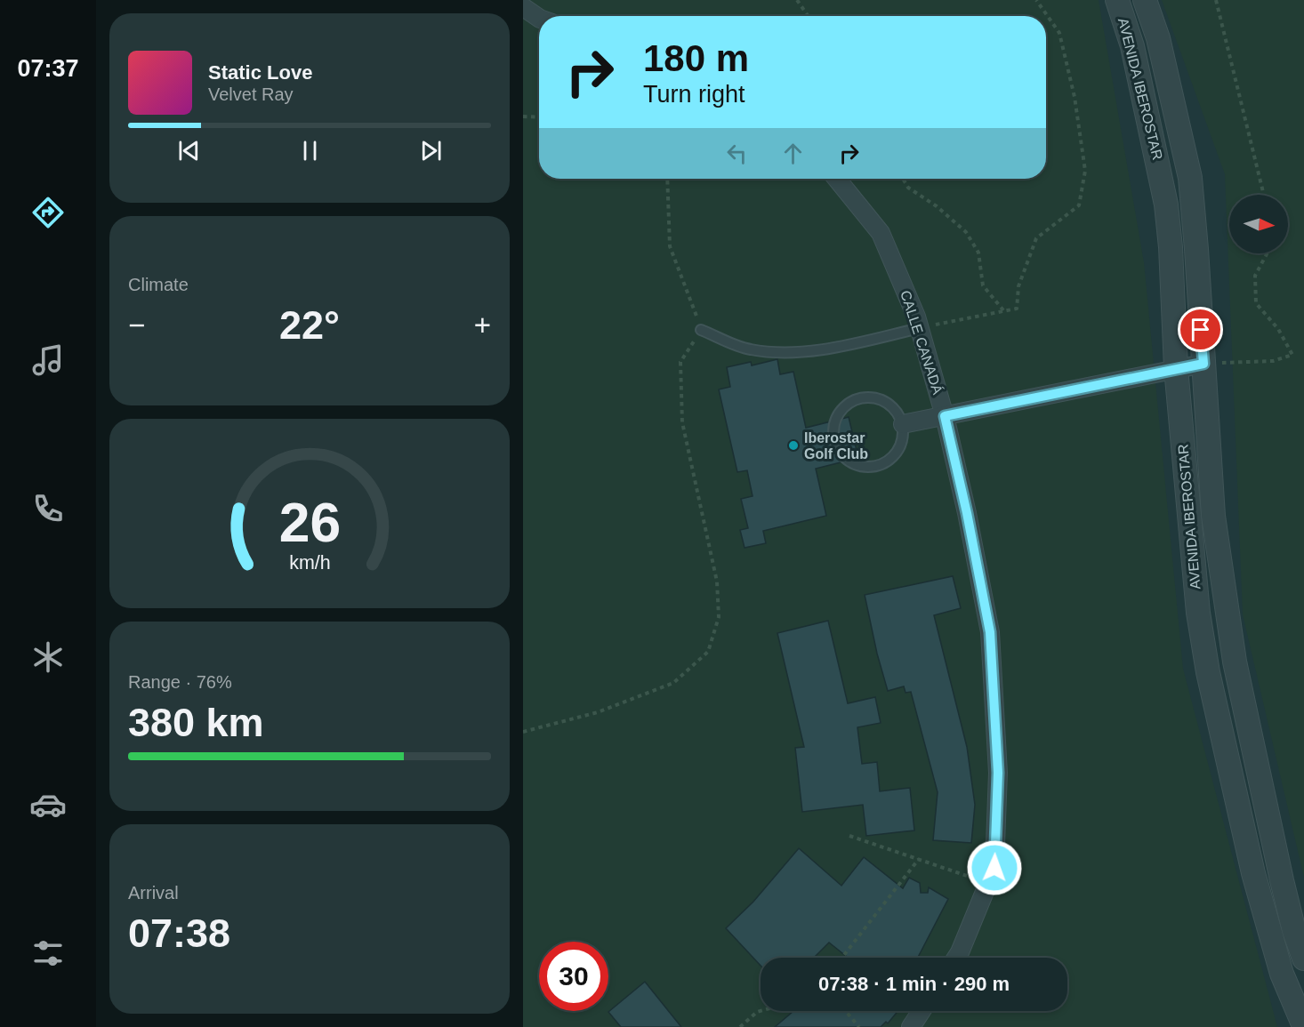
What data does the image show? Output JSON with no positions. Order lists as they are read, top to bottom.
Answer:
{
  "streets": {
    "street": ["AVENIDA IBEROSTAR", "CALLE CANADÁ"]
  },
  "places": ["Iberostar Golf Club"],
  "north": "right",
  "page": {
    "tabs": "07:37",
    "turn": ["180 m", "Turn right"],
    "song": ["Static Love", "Velvet Ray"],
    "tile": [
      "Climate",
      ["Range · 76%", "380 km"],
      ["Arrival", "07:38"]
    ],
    "heat": ["−", "22°", "+"],
    "limit": "30",
    "trip": "07:38 · 1 min · 290 m",
    "gauge": ["26", "km/h"]
  }
}
